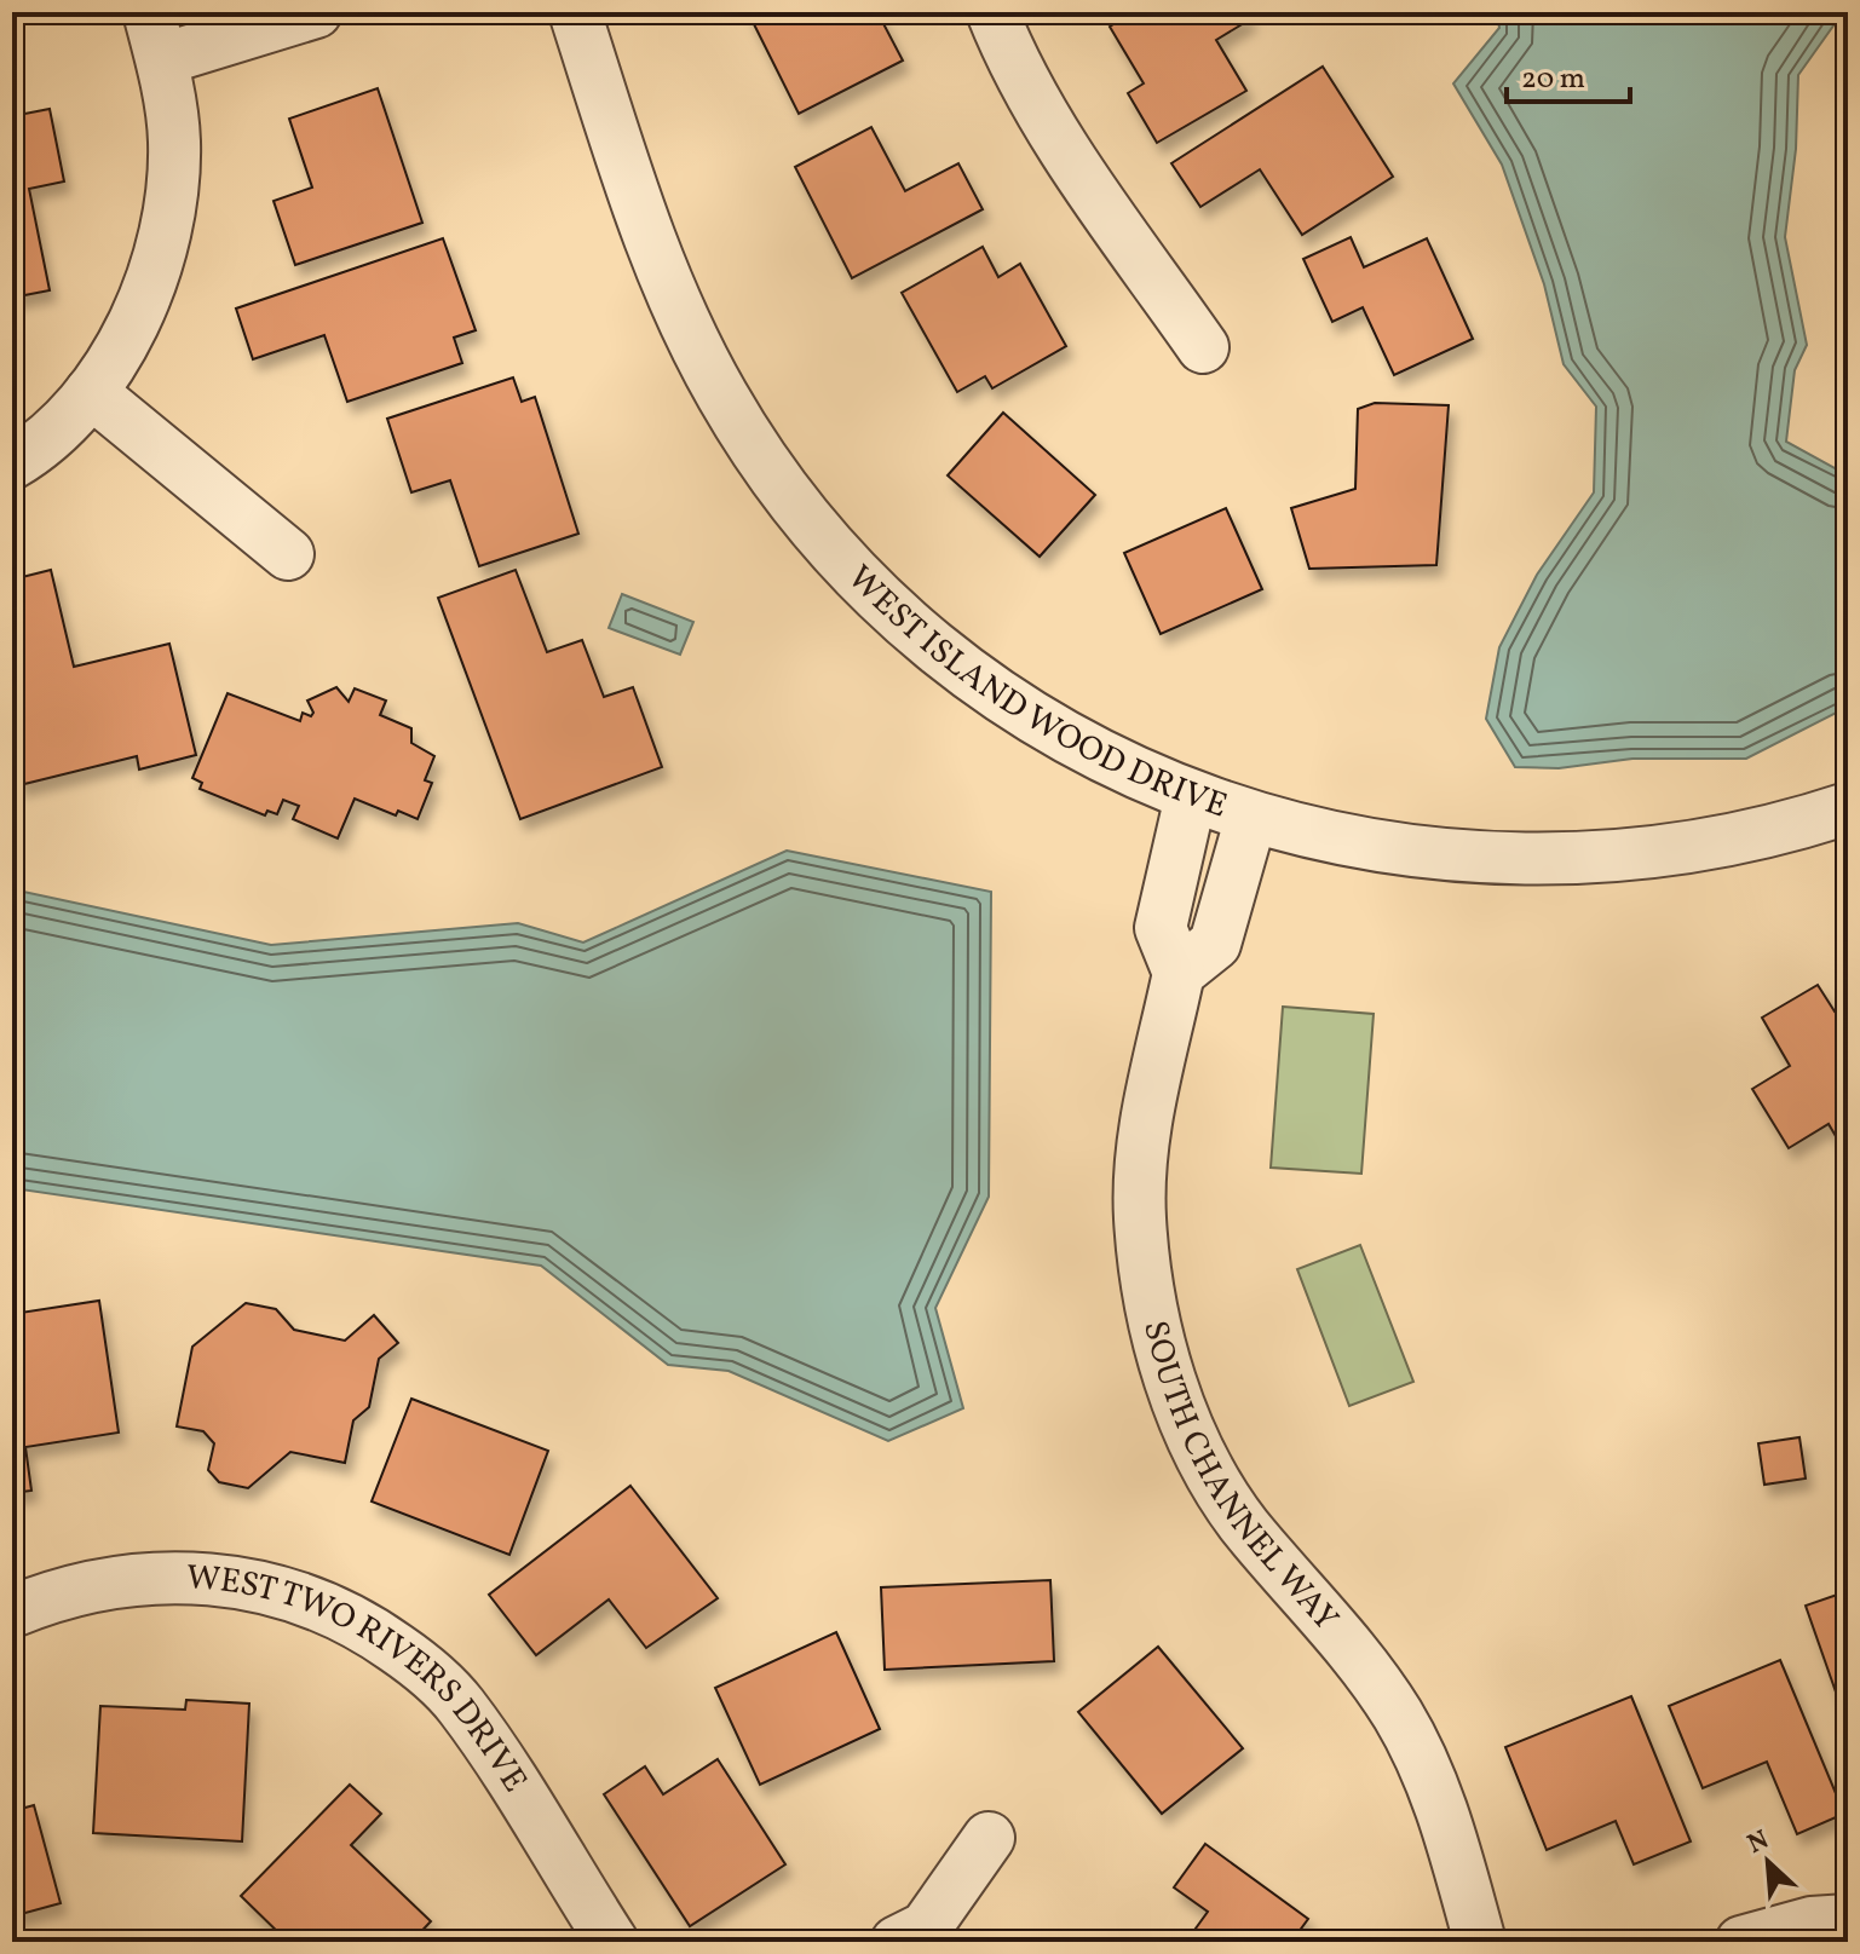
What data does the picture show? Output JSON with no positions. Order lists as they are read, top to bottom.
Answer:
{
  "streets": {
    "street": ["WEST ISLAND WOOD DRIVE", "SOUTH CHANNEL WAY", "WEST TWO RIVERS DRIVE"]
  },
  "scale_bar": "20 m",
  "north": "top left"
}
